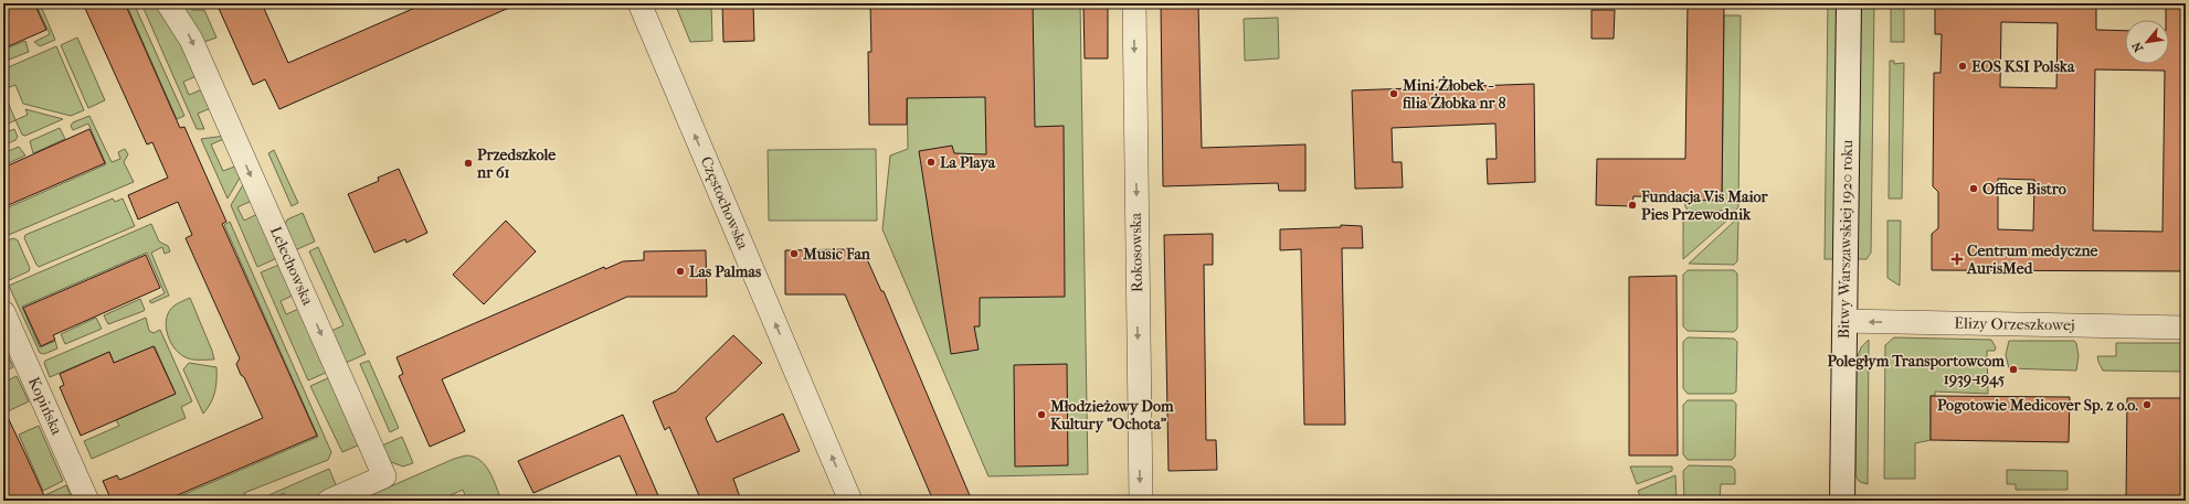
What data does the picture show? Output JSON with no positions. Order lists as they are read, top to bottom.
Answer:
{
  "streets": {
    "main road": ["Bitwy Warszawskiej 1920 roku"],
    "street": [
      "Częstochowska",
      "Rokosowska",
      "Lelechowska",
      "Elizy Orzeszkowej",
      "Kopińska"
    ]
  },
  "crossings": [
    ["Bitwy Warszawskiej 1920 roku", "Elizy Orzeszkowej"]
  ],
  "one_way": [
    "Częstochowska",
    "Rokosowska",
    "Lelechowska",
    "Elizy Orzeszkowej"
  ],
  "places": {
    "other": [
      "EOS KSI Polska",
      "Mini Żłobek - filia Żłobka nr 8",
      "La Playa",
      "Przedszkole nr 61",
      "Office Bistro",
      "Fundacja Vis Maior Pies Przewodnik",
      "Music Fan",
      "Las Palmas",
      "Poległym Transportowcom 1939-1945",
      "Pogotowie Medicover Sp. z o.o.",
      "Młodzieżowy Dom Kultury \"Ochota\""
    ],
    "health": ["Centrum medyczne AurisMed"]
  },
  "north": "bottom left"
}
